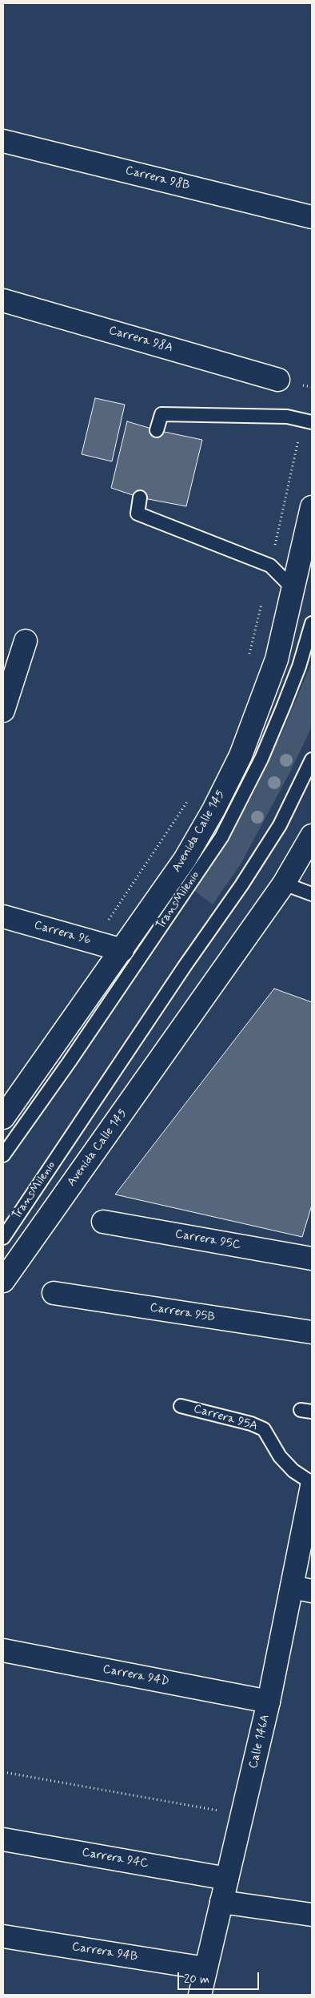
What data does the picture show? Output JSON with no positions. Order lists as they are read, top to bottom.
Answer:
{
  "streets": {
    "street": [
      "Carrera 98B",
      "Carrera 98A",
      "Avenida Calle 145",
      "Carrera 96",
      "Carrera 95C",
      "Carrera 95B",
      "Carrera 94D",
      "Calle 146A",
      "Carrera 94C",
      "Carrera 94B"
    ],
    "lane": ["TransMilenio", "Carrera 95A"]
  },
  "crossings": [
    ["Avenida Calle 145", "Carrera 96"],
    ["Carrera 95A", "Calle 146A"],
    ["Carrera 94D", "Calle 146A"],
    ["Calle 146A", "Carrera 94C"],
    ["Calle 146A", "Carrera 94B"]
  ],
  "scale_bar": "20 m"
}
